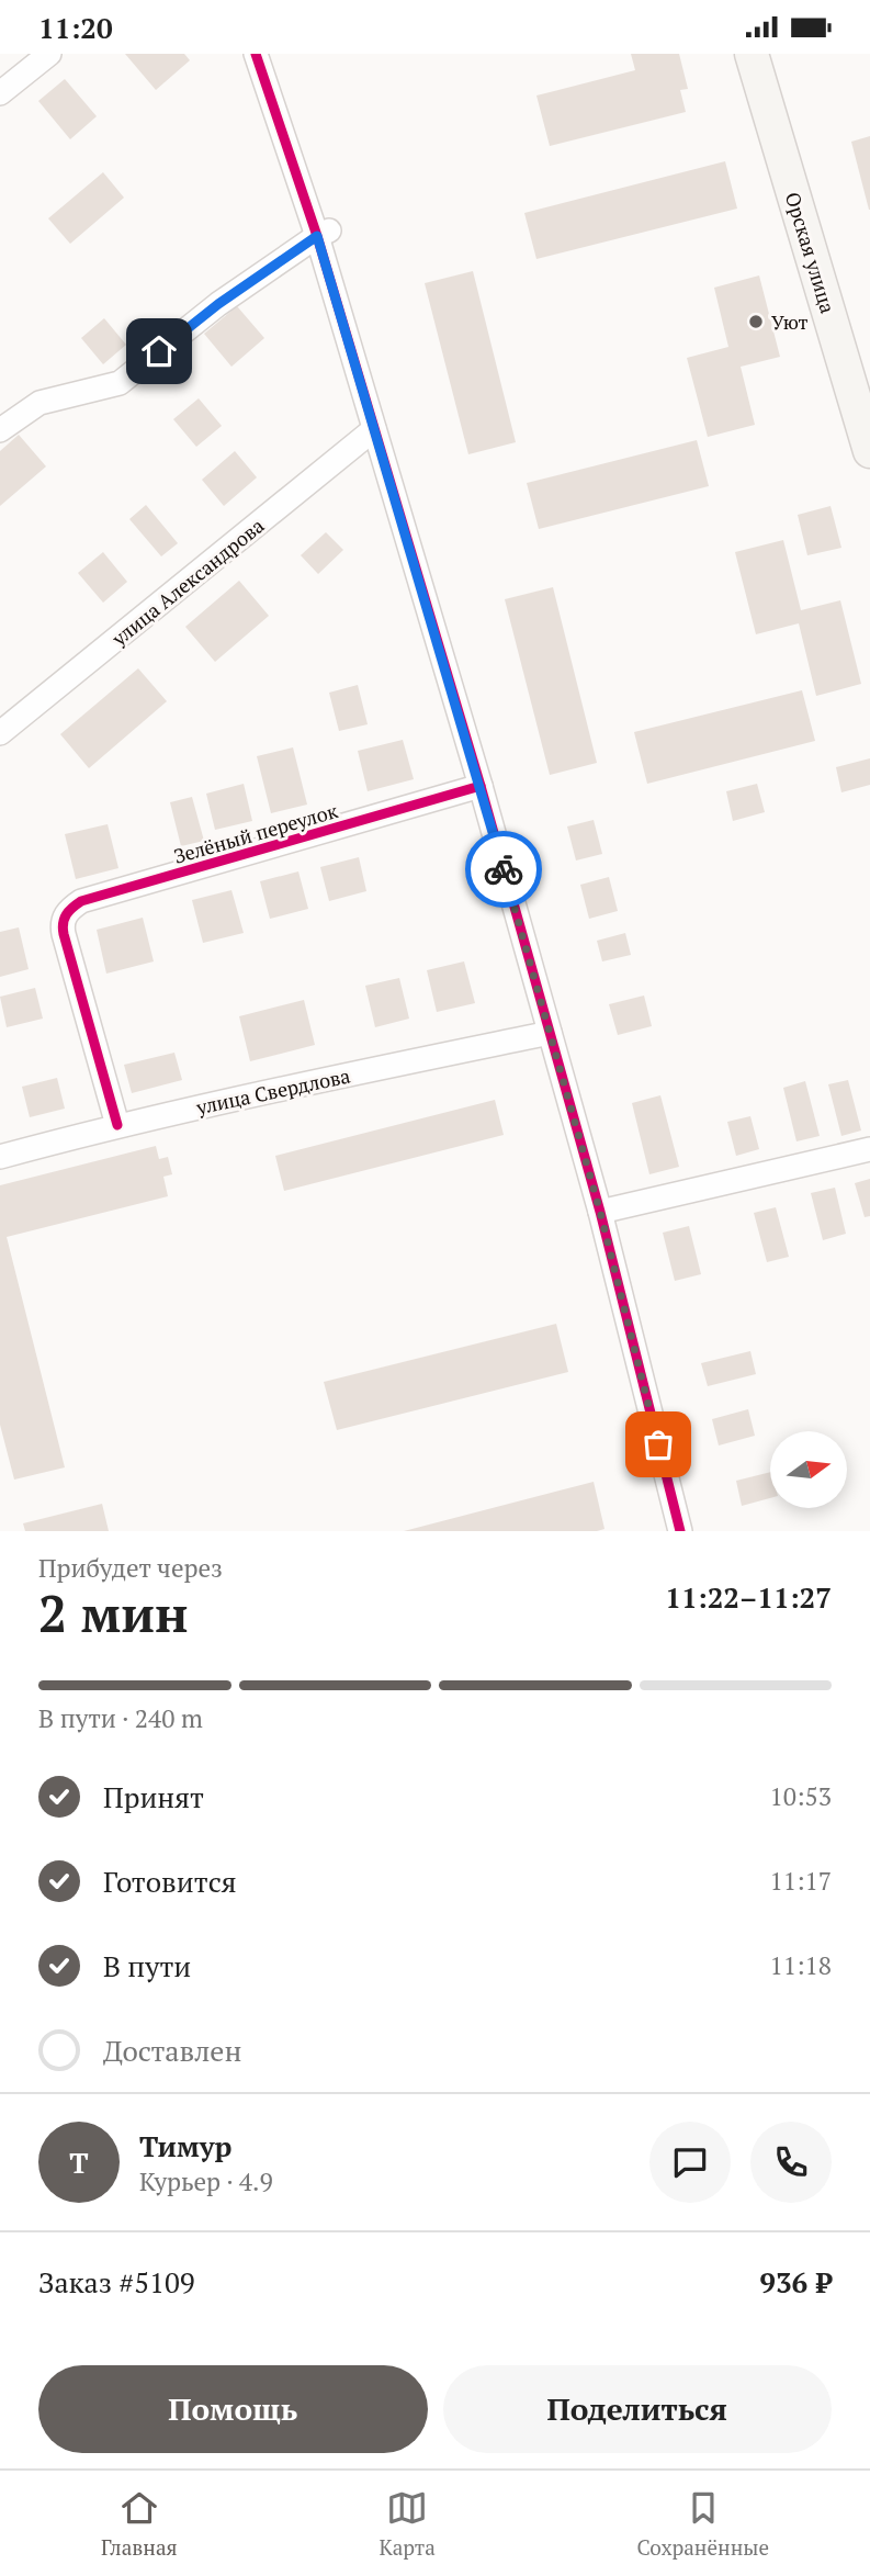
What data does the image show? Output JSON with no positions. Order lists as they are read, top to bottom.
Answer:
{
  "streets": {
    "street": [
      "Орская улица",
      "улица Александрова",
      "Зелёный переулок",
      "улица Свердлова"
    ]
  },
  "crossings": [
    ["Зелёный переулок", "улица Свердлова"]
  ],
  "places": ["Уют"],
  "north": "right",
  "page": {
    "status": "11:20",
    "heading": ["2 мин", "Прибудет через", "11:22–11:27"],
    "panel": [
      "Тимур",
      "Курьер · 4.9",
      "Заказ #5109",
      "936 ₽"
    ],
    "bar": "В пути · 240 m",
    "list": [
      ["Принят", "10:53"],
      ["Готовится", "11:17"],
      ["В пути", "11:18"],
      "Доставлен"
    ],
    "round": "Т",
    "buttons": ["Помощь", "Поделиться"],
    "tabs": ["Главная", "Карта", "Сохранённые"]
  }
}
